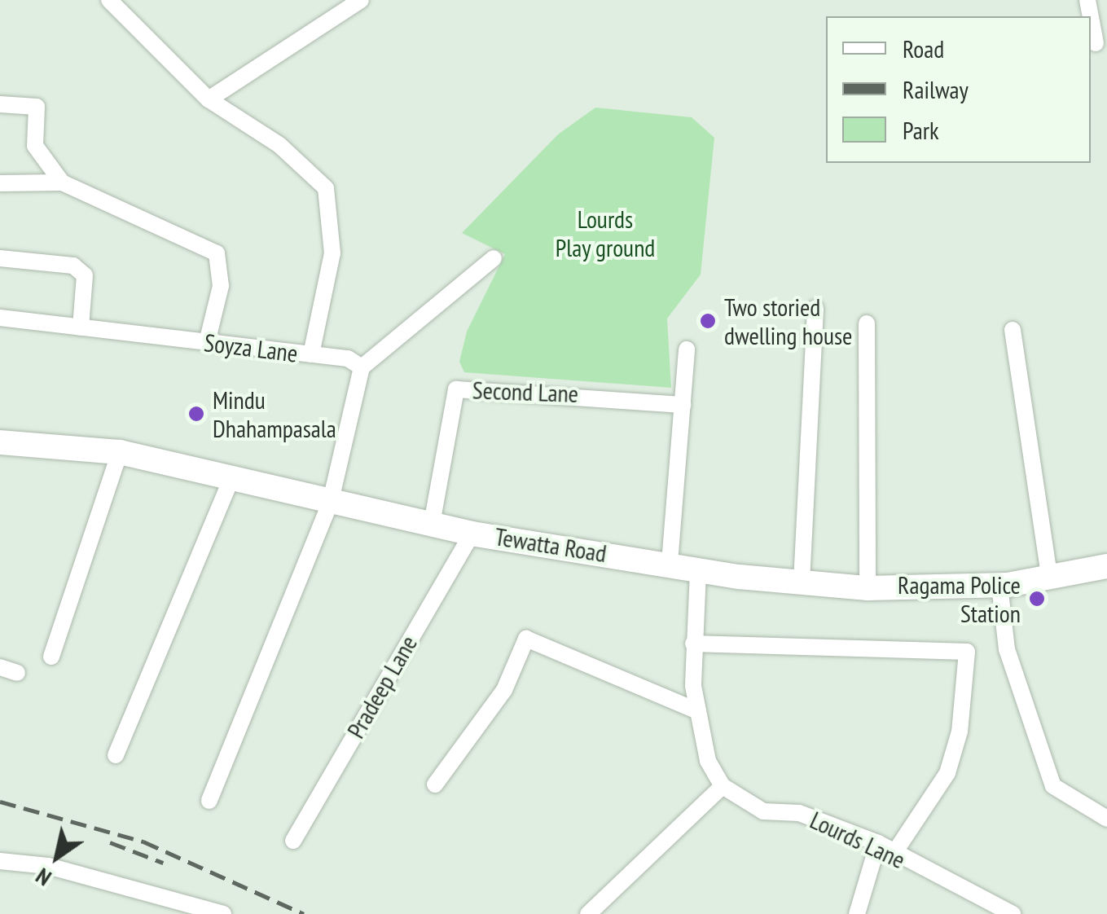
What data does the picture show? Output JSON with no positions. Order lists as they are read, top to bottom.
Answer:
{
  "streets": {
    "main road": ["Tewatta Road"],
    "street": [
      "Soyza Lane",
      "Second Lane",
      "Pradeep Lane",
      "Lourds Lane"
    ]
  },
  "crossings": [
    ["Second Lane", "Tewatta Road"],
    ["Tewatta Road", "Pradeep Lane"]
  ],
  "parks": ["Lourds Play ground"],
  "places": ["Two storied dwelling house", "Mindu Dhahampasala", "Ragama Police Station"],
  "legend": ["Road", "Railway", "Park"],
  "north": "bottom left"
}
